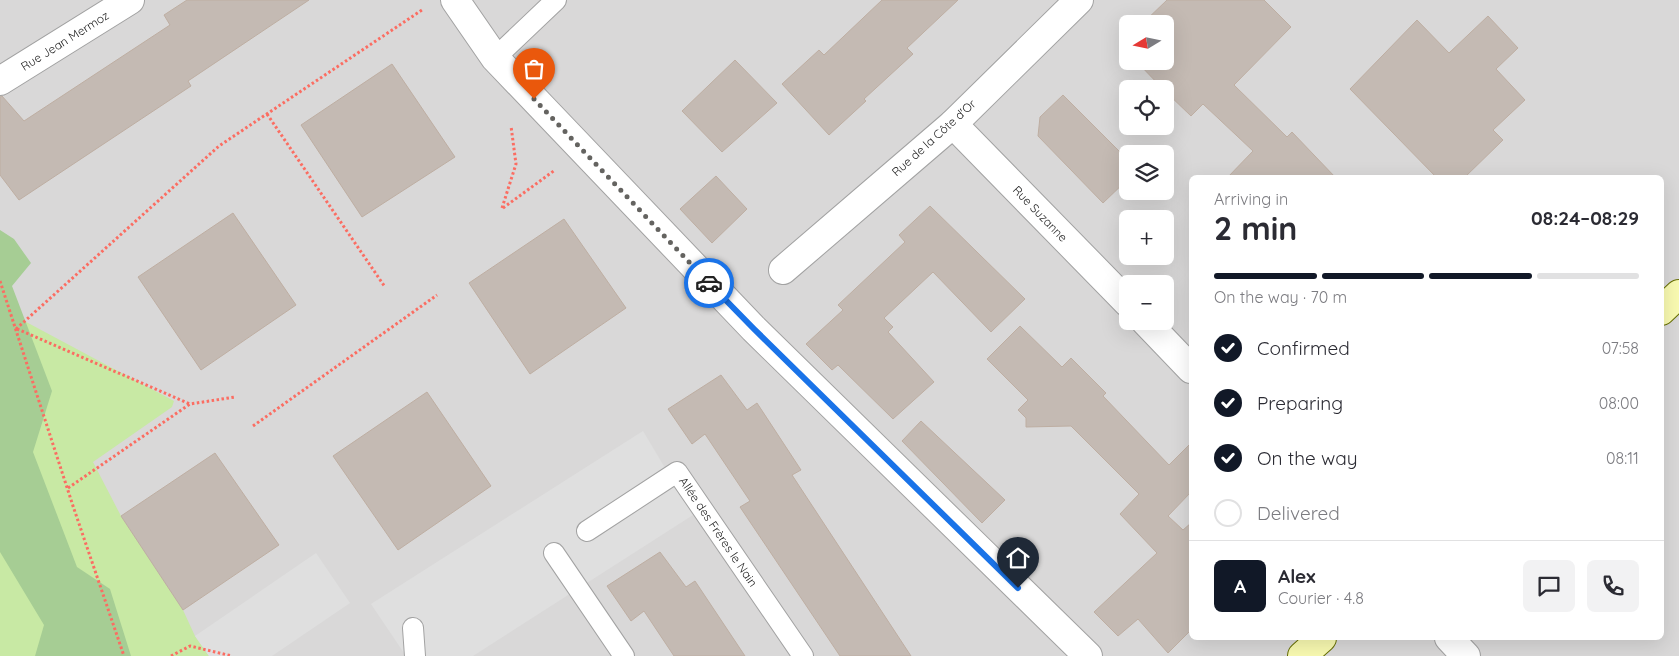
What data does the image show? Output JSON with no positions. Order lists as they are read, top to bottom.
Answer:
{
  "streets": {
    "street": ["Rue Jean Mermoz", "Rue de la Côte d'Or", "Rue Suzanne"],
    "lane": ["Allée des Frères le Nain"]
  },
  "crossings": [
    ["Rue de la Côte d'Or", "Rue Suzanne"]
  ],
  "north": "left",
  "page": {
    "map_buttons": ["+", "−"],
    "heading": ["2 min", "Arriving in", "08:24–08:29"],
    "panel": ["Alex", "Courier · 4.8"],
    "bar": "On the way · 70 m",
    "list": [
      ["Confirmed", "07:58"],
      ["Preparing", "08:00"],
      ["On the way", "08:11"],
      "Delivered"
    ],
    "round": "A"
  }
}
